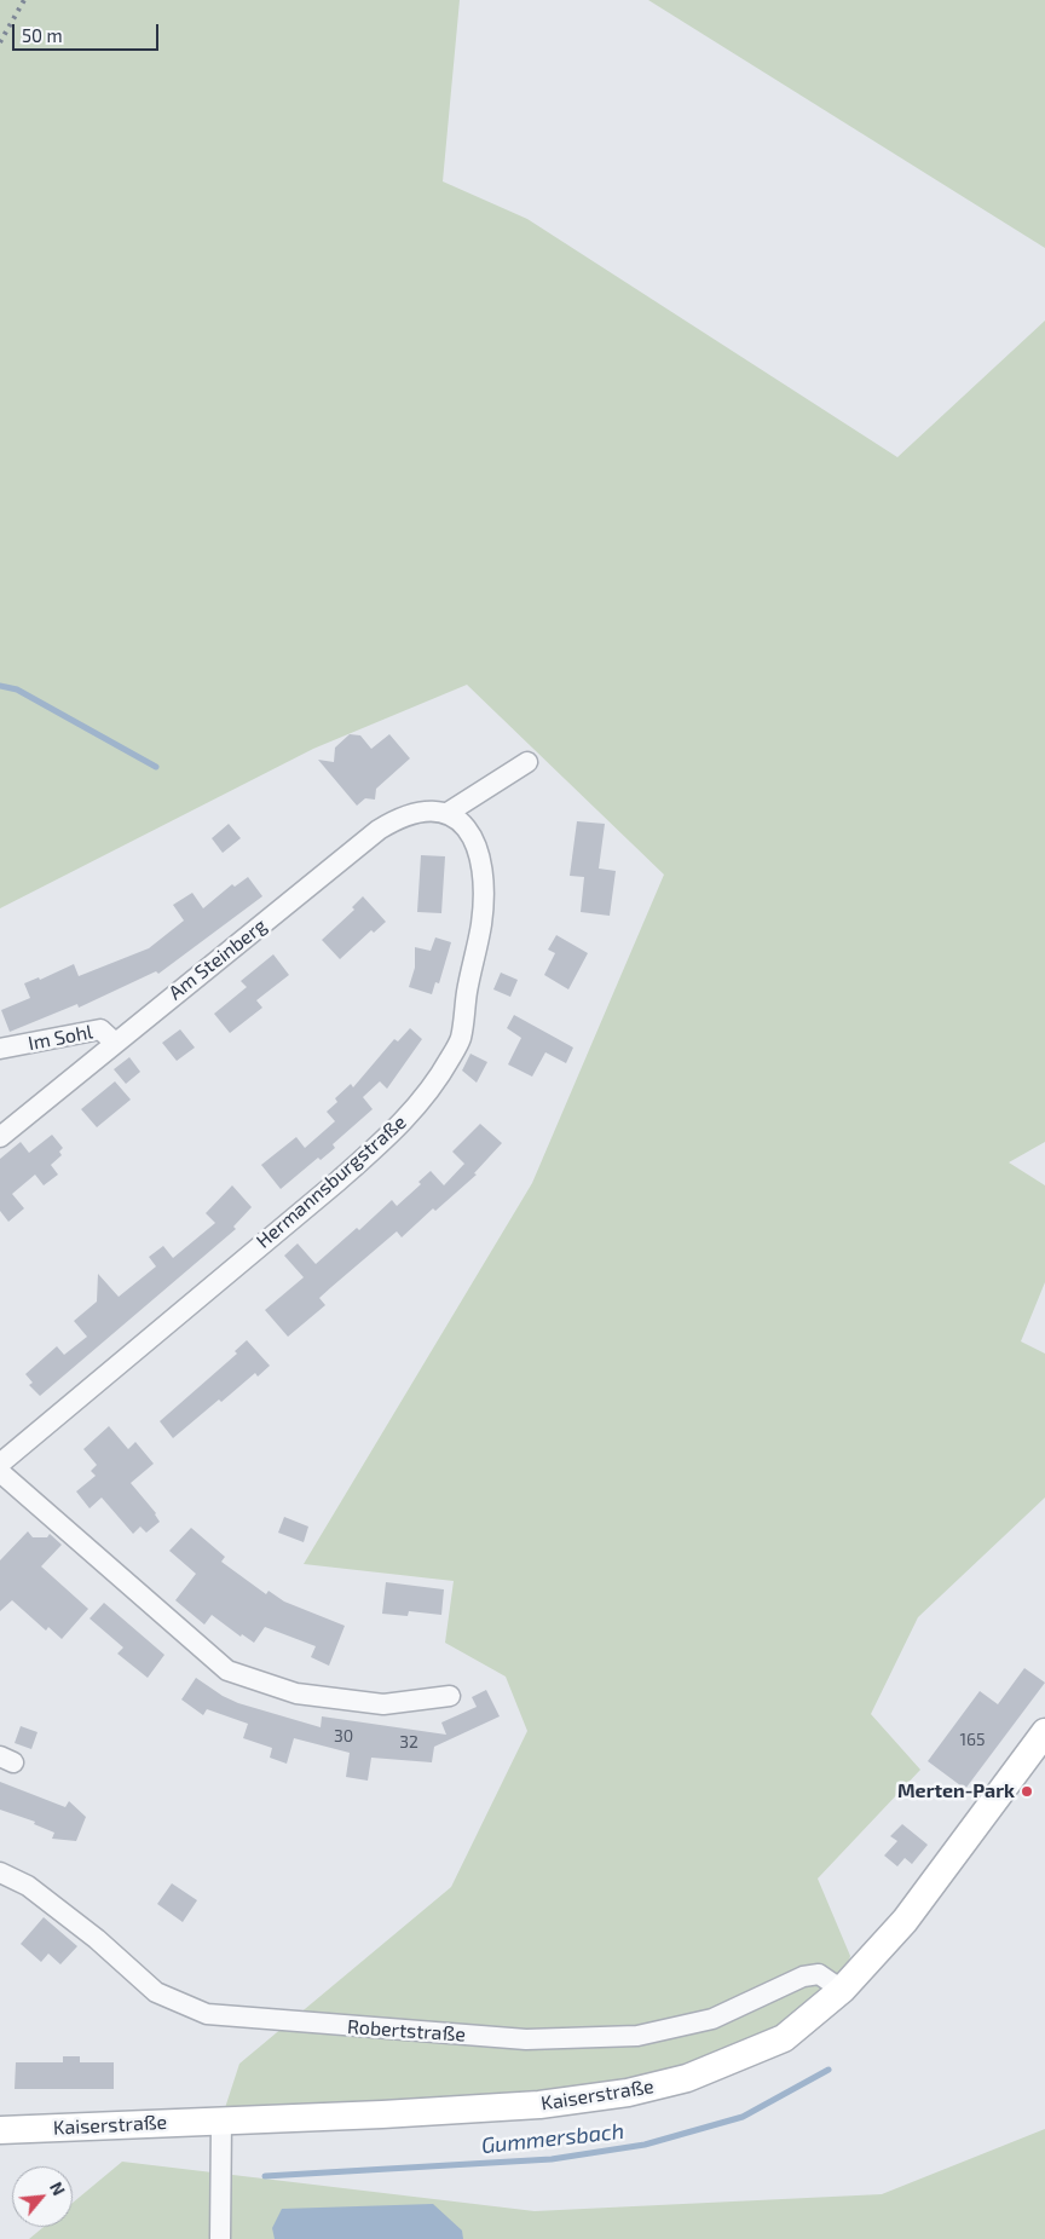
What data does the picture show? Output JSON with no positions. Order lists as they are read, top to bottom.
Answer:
{
  "streets": {
    "street": [
      "Am Steinberg",
      "Im Sohl",
      "Hermannsburgstraße",
      "Robertstraße",
      "Kaiserstraße"
    ]
  },
  "crossings": [
    ["Am Steinberg", "Im Sohl"],
    ["Am Steinberg", "Hermannsburgstraße"],
    ["Robertstraße", "Kaiserstraße"]
  ],
  "water": ["Gummersbach"],
  "places": ["Merten-Park"],
  "house_numbers": ["30", "165", "32"],
  "scale_bar": "50 m",
  "north": "top right"
}
